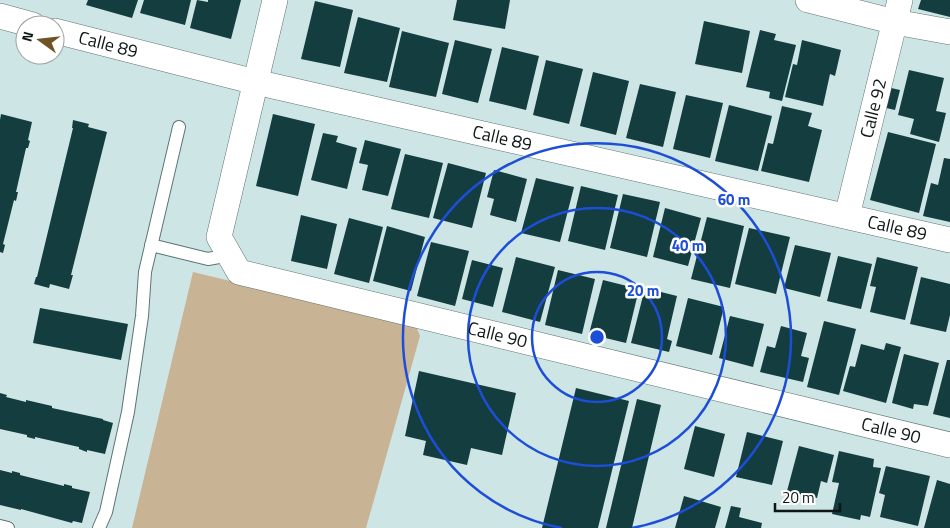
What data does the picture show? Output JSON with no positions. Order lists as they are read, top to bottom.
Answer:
{
  "streets": {
    "street": ["Calle 89", "Calle 92", "Calle 90"]
  },
  "crossings": [
    ["Calle 89", "Calle 92"],
    ["Calle 89", "Calle 90"]
  ],
  "scale_bar": "20 m",
  "north": "left",
  "rings": ["60 m", "40 m", "20 m"]
}
